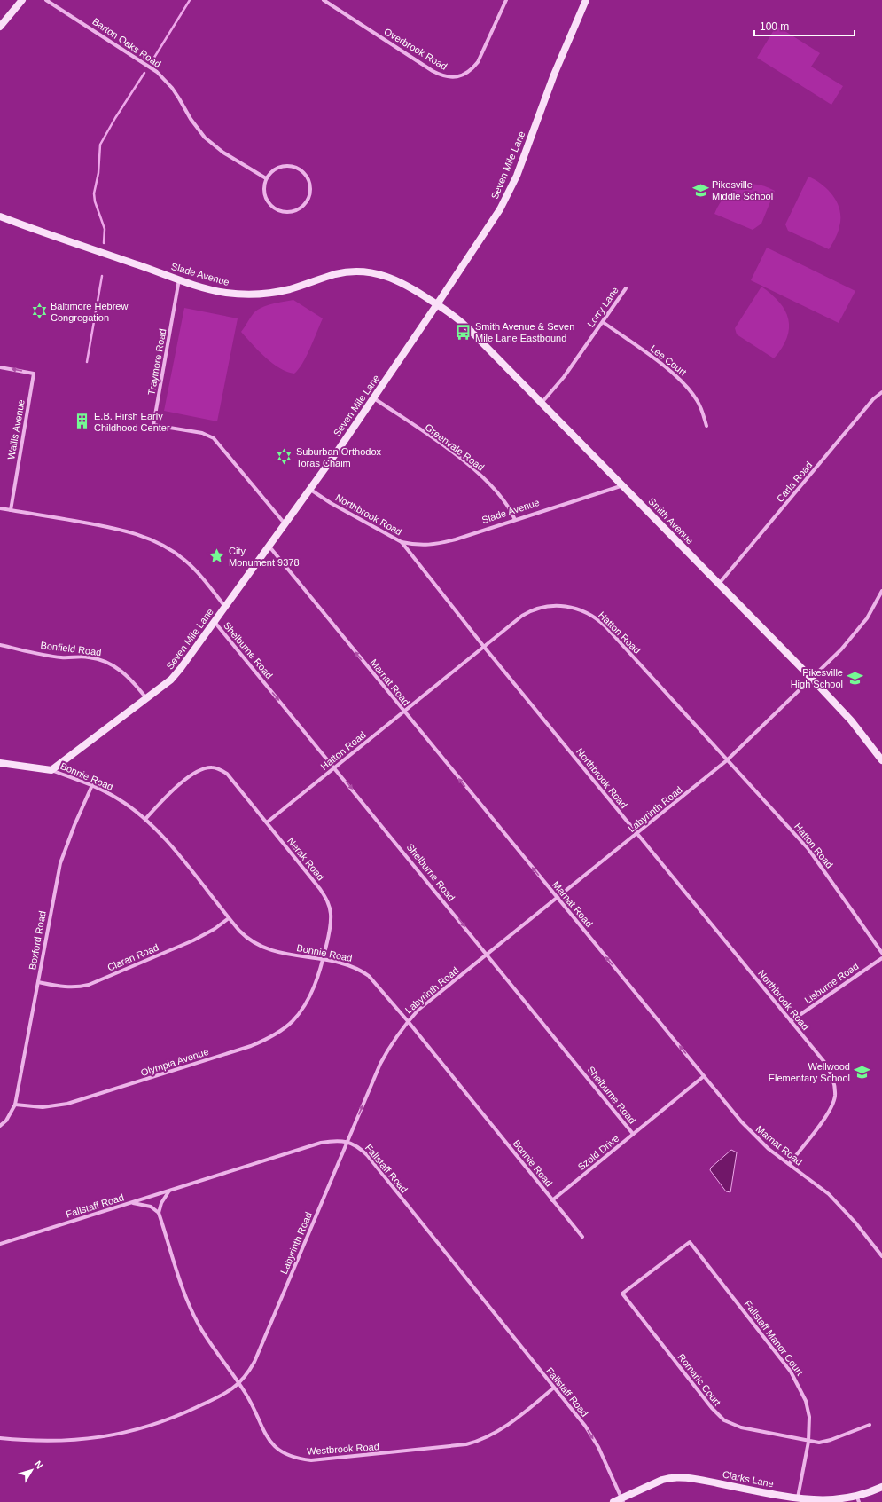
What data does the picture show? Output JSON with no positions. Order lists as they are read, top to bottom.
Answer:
{
  "streets": {
    "street": [
      "Barton Oaks Road",
      "Overbrook Road",
      "Seven Mile Lane",
      "Slade Avenue",
      "Lorry Lane",
      "Lee Court",
      "Traymore Road",
      "Wallis Avenue",
      "Greenvale Road",
      "Carla Road",
      "Northbrook Road",
      "Smith Avenue",
      "Hatton Road",
      "Bonfield Road",
      "Shelburne Road",
      "Marnat Road",
      "Bonnie Road",
      "Labyrinth Road",
      "Nerak Road",
      "Boxford Road",
      "Claran Road",
      "Lisburne Road",
      "Olympia Avenue",
      "Szold Drive",
      "Fallstaff Road",
      "Fallstaff Manor Court",
      "Romaric Court",
      "Westbrook Road",
      "Clarks Lane"
    ]
  },
  "crossings": [
    ["Seven Mile Lane", "Slade Avenue"],
    ["Seven Mile Lane", "Traymore Road"],
    ["Seven Mile Lane", "Greenvale Road"],
    ["Seven Mile Lane", "Northbrook Road"],
    ["Seven Mile Lane", "Smith Avenue"],
    ["Seven Mile Lane", "Bonfield Road"],
    ["Seven Mile Lane", "Shelburne Road"],
    ["Seven Mile Lane", "Marnat Road"],
    ["Seven Mile Lane", "Bonnie Road"],
    ["Slade Avenue", "Traymore Road"],
    ["Slade Avenue", "Greenvale Road"],
    ["Slade Avenue", "Northbrook Road"],
    ["Slade Avenue", "Smith Avenue"],
    ["Lorry Lane", "Lee Court"],
    ["Lorry Lane", "Smith Avenue"],
    ["Wallis Avenue", "Shelburne Road"],
    ["Carla Road", "Smith Avenue"],
    ["Northbrook Road", "Hatton Road"],
    ["Northbrook Road", "Marnat Road"],
    ["Northbrook Road", "Labyrinth Road"],
    ["Northbrook Road", "Lisburne Road"],
    ["Smith Avenue", "Labyrinth Road"],
    ["Hatton Road", "Shelburne Road"],
    ["Hatton Road", "Marnat Road"],
    ["Hatton Road", "Labyrinth Road"],
    ["Hatton Road", "Nerak Road"],
    ["Shelburne Road", "Labyrinth Road"],
    ["Shelburne Road", "Szold Drive"],
    ["Marnat Road", "Labyrinth Road"],
    ["Marnat Road", "Szold Drive"],
    ["Bonnie Road", "Labyrinth Road"],
    ["Bonnie Road", "Nerak Road"],
    ["Bonnie Road", "Boxford Road"],
    ["Bonnie Road", "Claran Road"],
    ["Bonnie Road", "Olympia Avenue"],
    ["Bonnie Road", "Szold Drive"],
    ["Labyrinth Road", "Fallstaff Road"],
    ["Labyrinth Road", "Westbrook Road"],
    ["Nerak Road", "Olympia Avenue"],
    ["Boxford Road", "Claran Road"],
    ["Boxford Road", "Olympia Avenue"],
    ["Fallstaff Road", "Westbrook Road"],
    ["Fallstaff Road", "Clarks Lane"],
    ["Fallstaff Manor Court", "Romaric Court"],
    ["Fallstaff Manor Court", "Clarks Lane"]
  ],
  "one_way": ["Wallis Avenue", "Shelburne Road", "Marnat Road"],
  "places": {
    "school or university": ["Pikesville Middle School", "Pikesville High School", "Wellwood Elementary School"],
    "synagogue": ["Baltimore Hebrew Congregation", "Suburban Orthodox Toras Chaim"],
    "bus stop": ["Smith Avenue & Seven Mile Lane Eastbound"],
    "building": ["E.B. Hirsh Early Childhood Center"],
    "place": ["City Monument 9378"]
  },
  "scale_bar": "100 m",
  "north": "top right"
}
